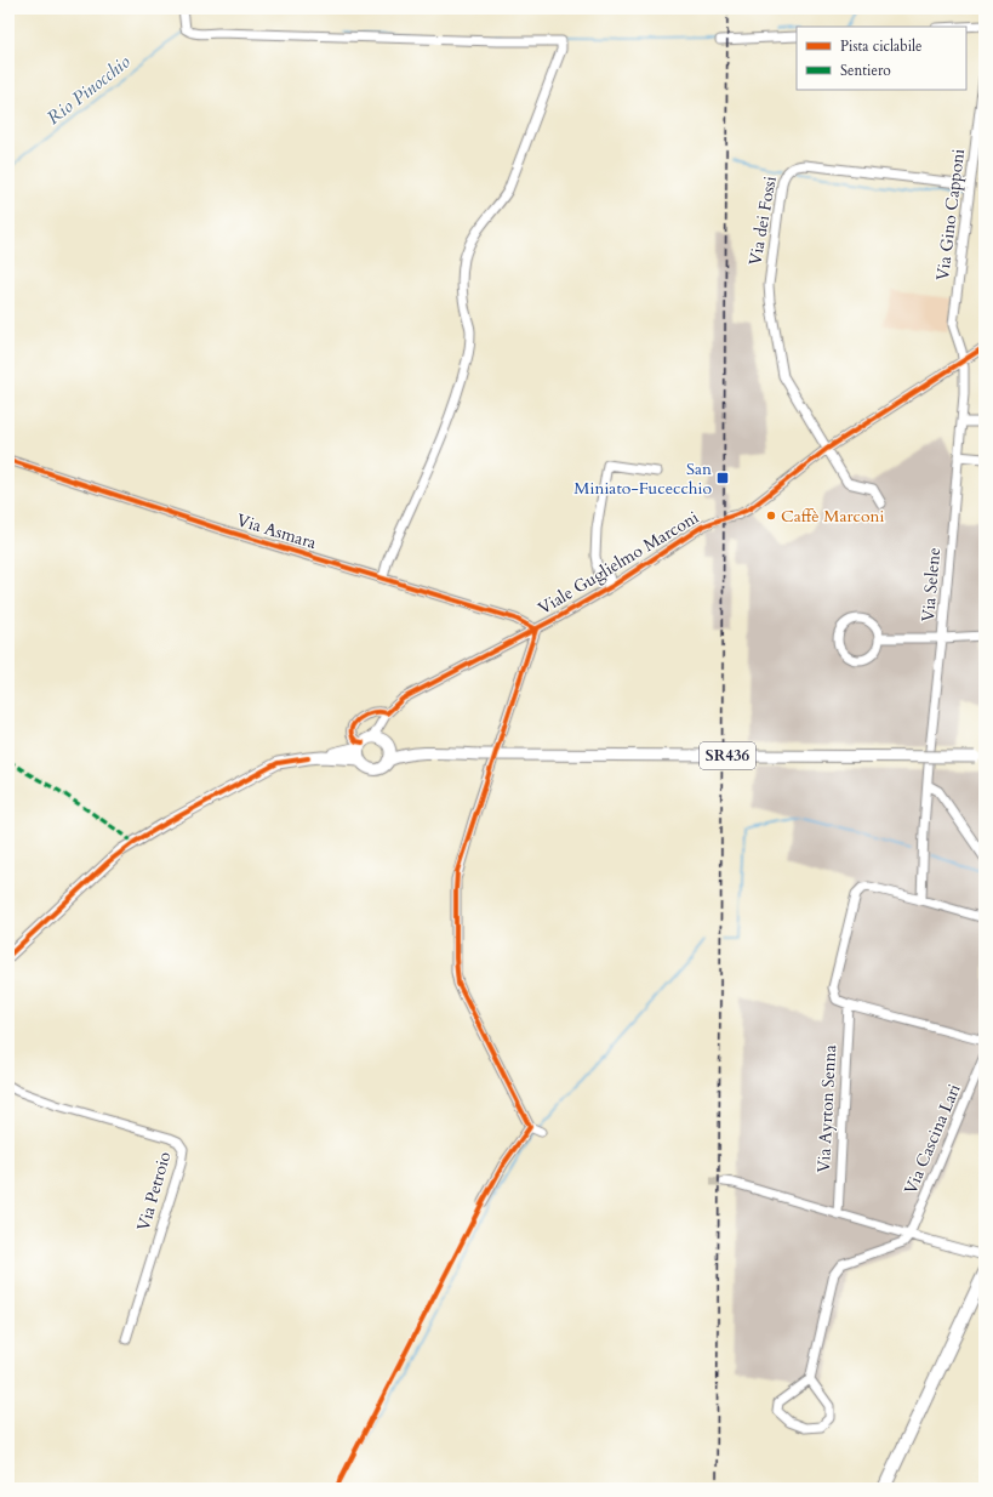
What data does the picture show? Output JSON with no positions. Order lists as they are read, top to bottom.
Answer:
{
  "streets": {
    "main road": ["SR436"],
    "street": [
      "Via Gino Capponi",
      "Via dei Fossi",
      "Via Asmara",
      "Viale Guglielmo Marconi",
      "Via Selene",
      "Via Ayrton Senna",
      "Via Cascina Lari",
      "Via Petroio"
    ]
  },
  "crossings": [
    ["Via Gino Capponi", "Via dei Fossi"],
    ["Via Gino Capponi", "Via Selene"],
    ["Via Asmara", "Viale Guglielmo Marconi"],
    ["Viale Guglielmo Marconi", "SR436"]
  ],
  "water": ["Rio Pinocchio"],
  "places": {
    "transit": ["San Miniato-Fucecchio"],
    "other": ["Caffè Marconi"]
  },
  "legend": ["Pista ciclabile", "Sentiero"]
}
